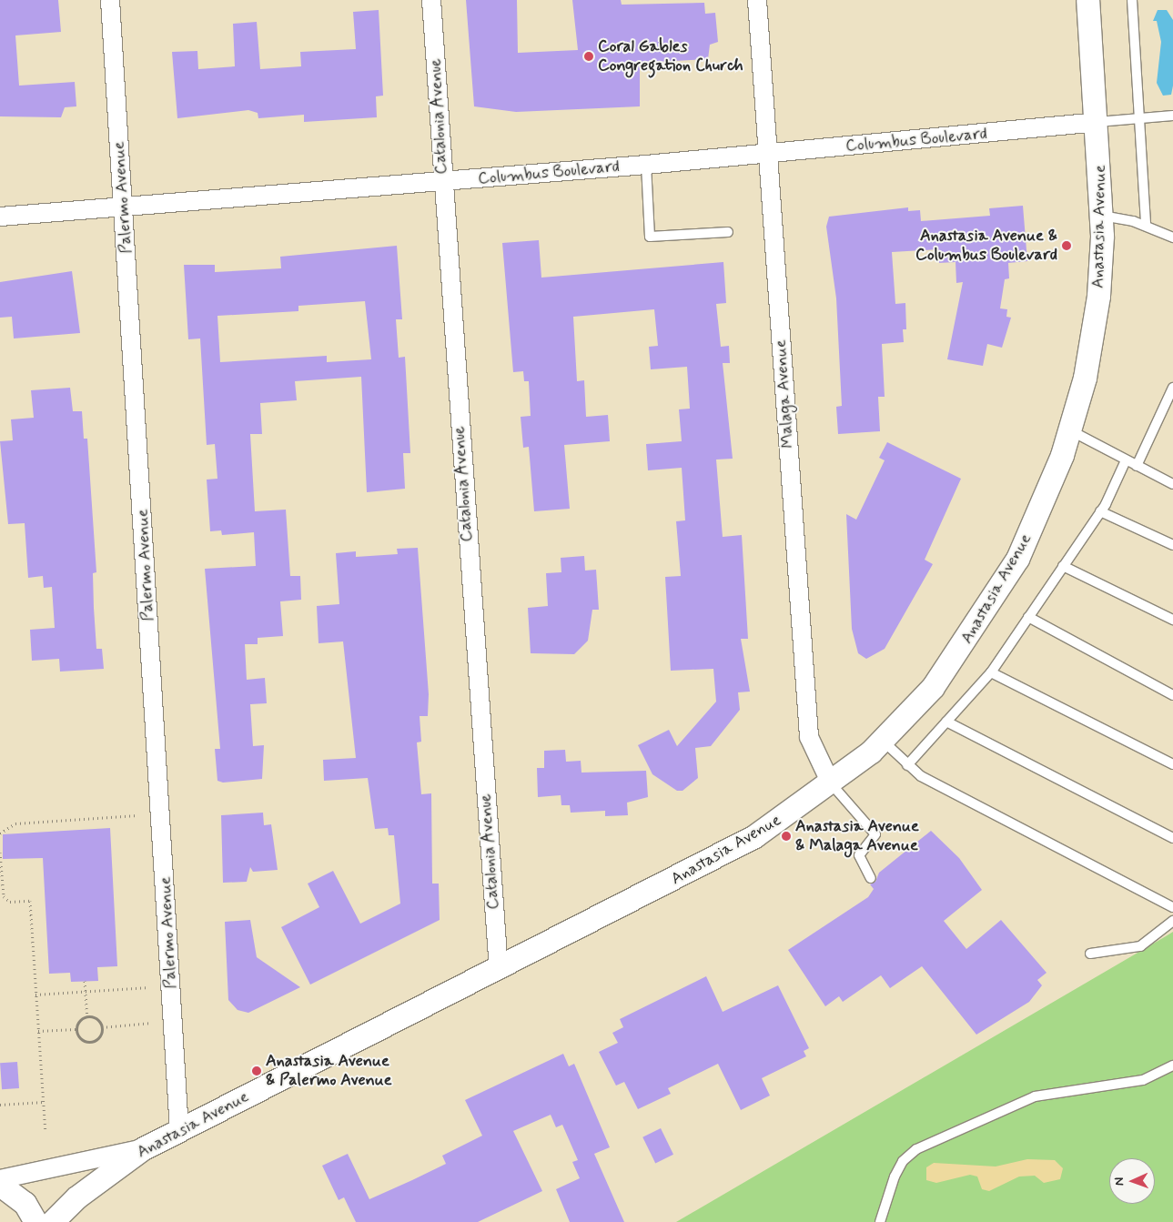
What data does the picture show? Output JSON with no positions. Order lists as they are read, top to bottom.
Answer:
{
  "streets": {
    "street": [
      "Catalonia Avenue",
      "Columbus Boulevard",
      "Palermo Avenue",
      "Anastasia Avenue",
      "Malaga Avenue"
    ]
  },
  "crossings": [
    ["Catalonia Avenue", "Columbus Boulevard"],
    ["Catalonia Avenue", "Anastasia Avenue"],
    ["Columbus Boulevard", "Palermo Avenue"],
    ["Columbus Boulevard", "Anastasia Avenue"],
    ["Columbus Boulevard", "Malaga Avenue"],
    ["Palermo Avenue", "Anastasia Avenue"],
    ["Anastasia Avenue", "Malaga Avenue"]
  ],
  "places": [
    "Coral Gables Congregation Church",
    "Anastasia Avenue & Columbus Boulevard",
    "Anastasia Avenue & Malaga Avenue",
    "Anastasia Avenue & Palermo Avenue"
  ],
  "north": "left"
}
